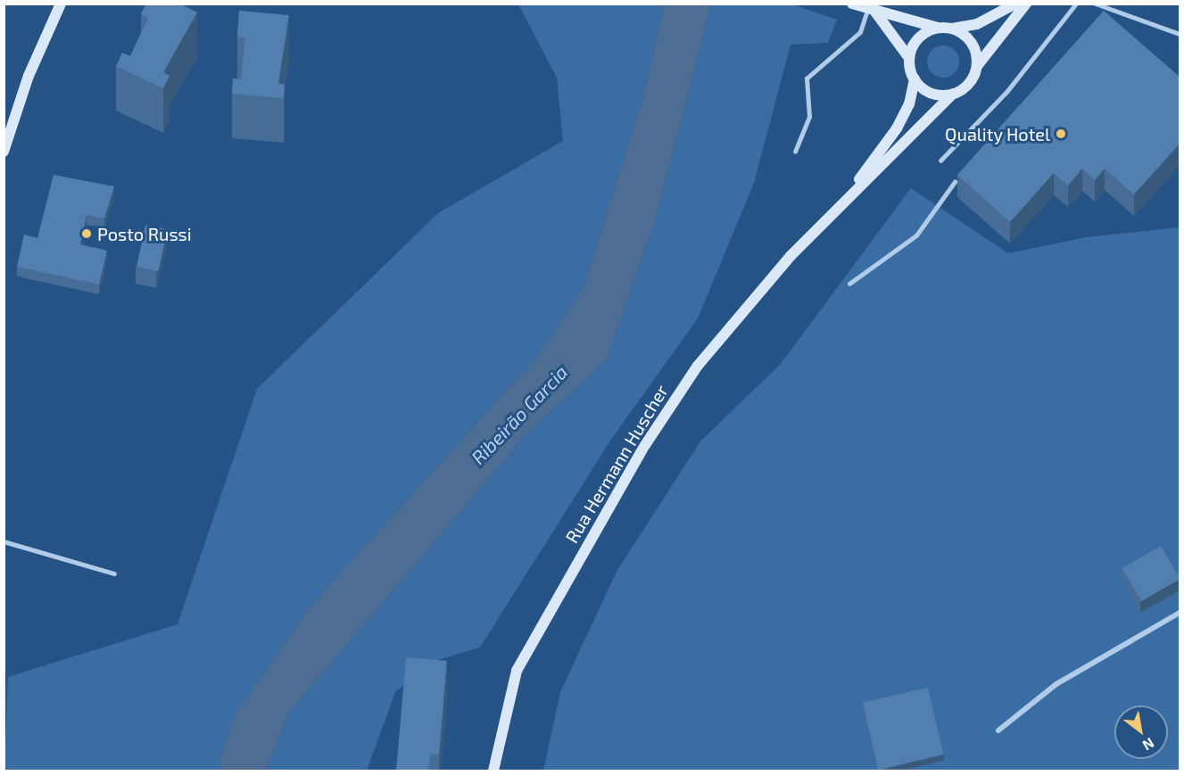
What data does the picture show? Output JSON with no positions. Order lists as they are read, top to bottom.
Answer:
{
  "streets": {
    "main road": ["Rua Hermann Huscher"]
  },
  "water": ["Ribeirão Garcia"],
  "places": ["Quality Hotel", "Posto Russi"],
  "north": "bottom right"
}
